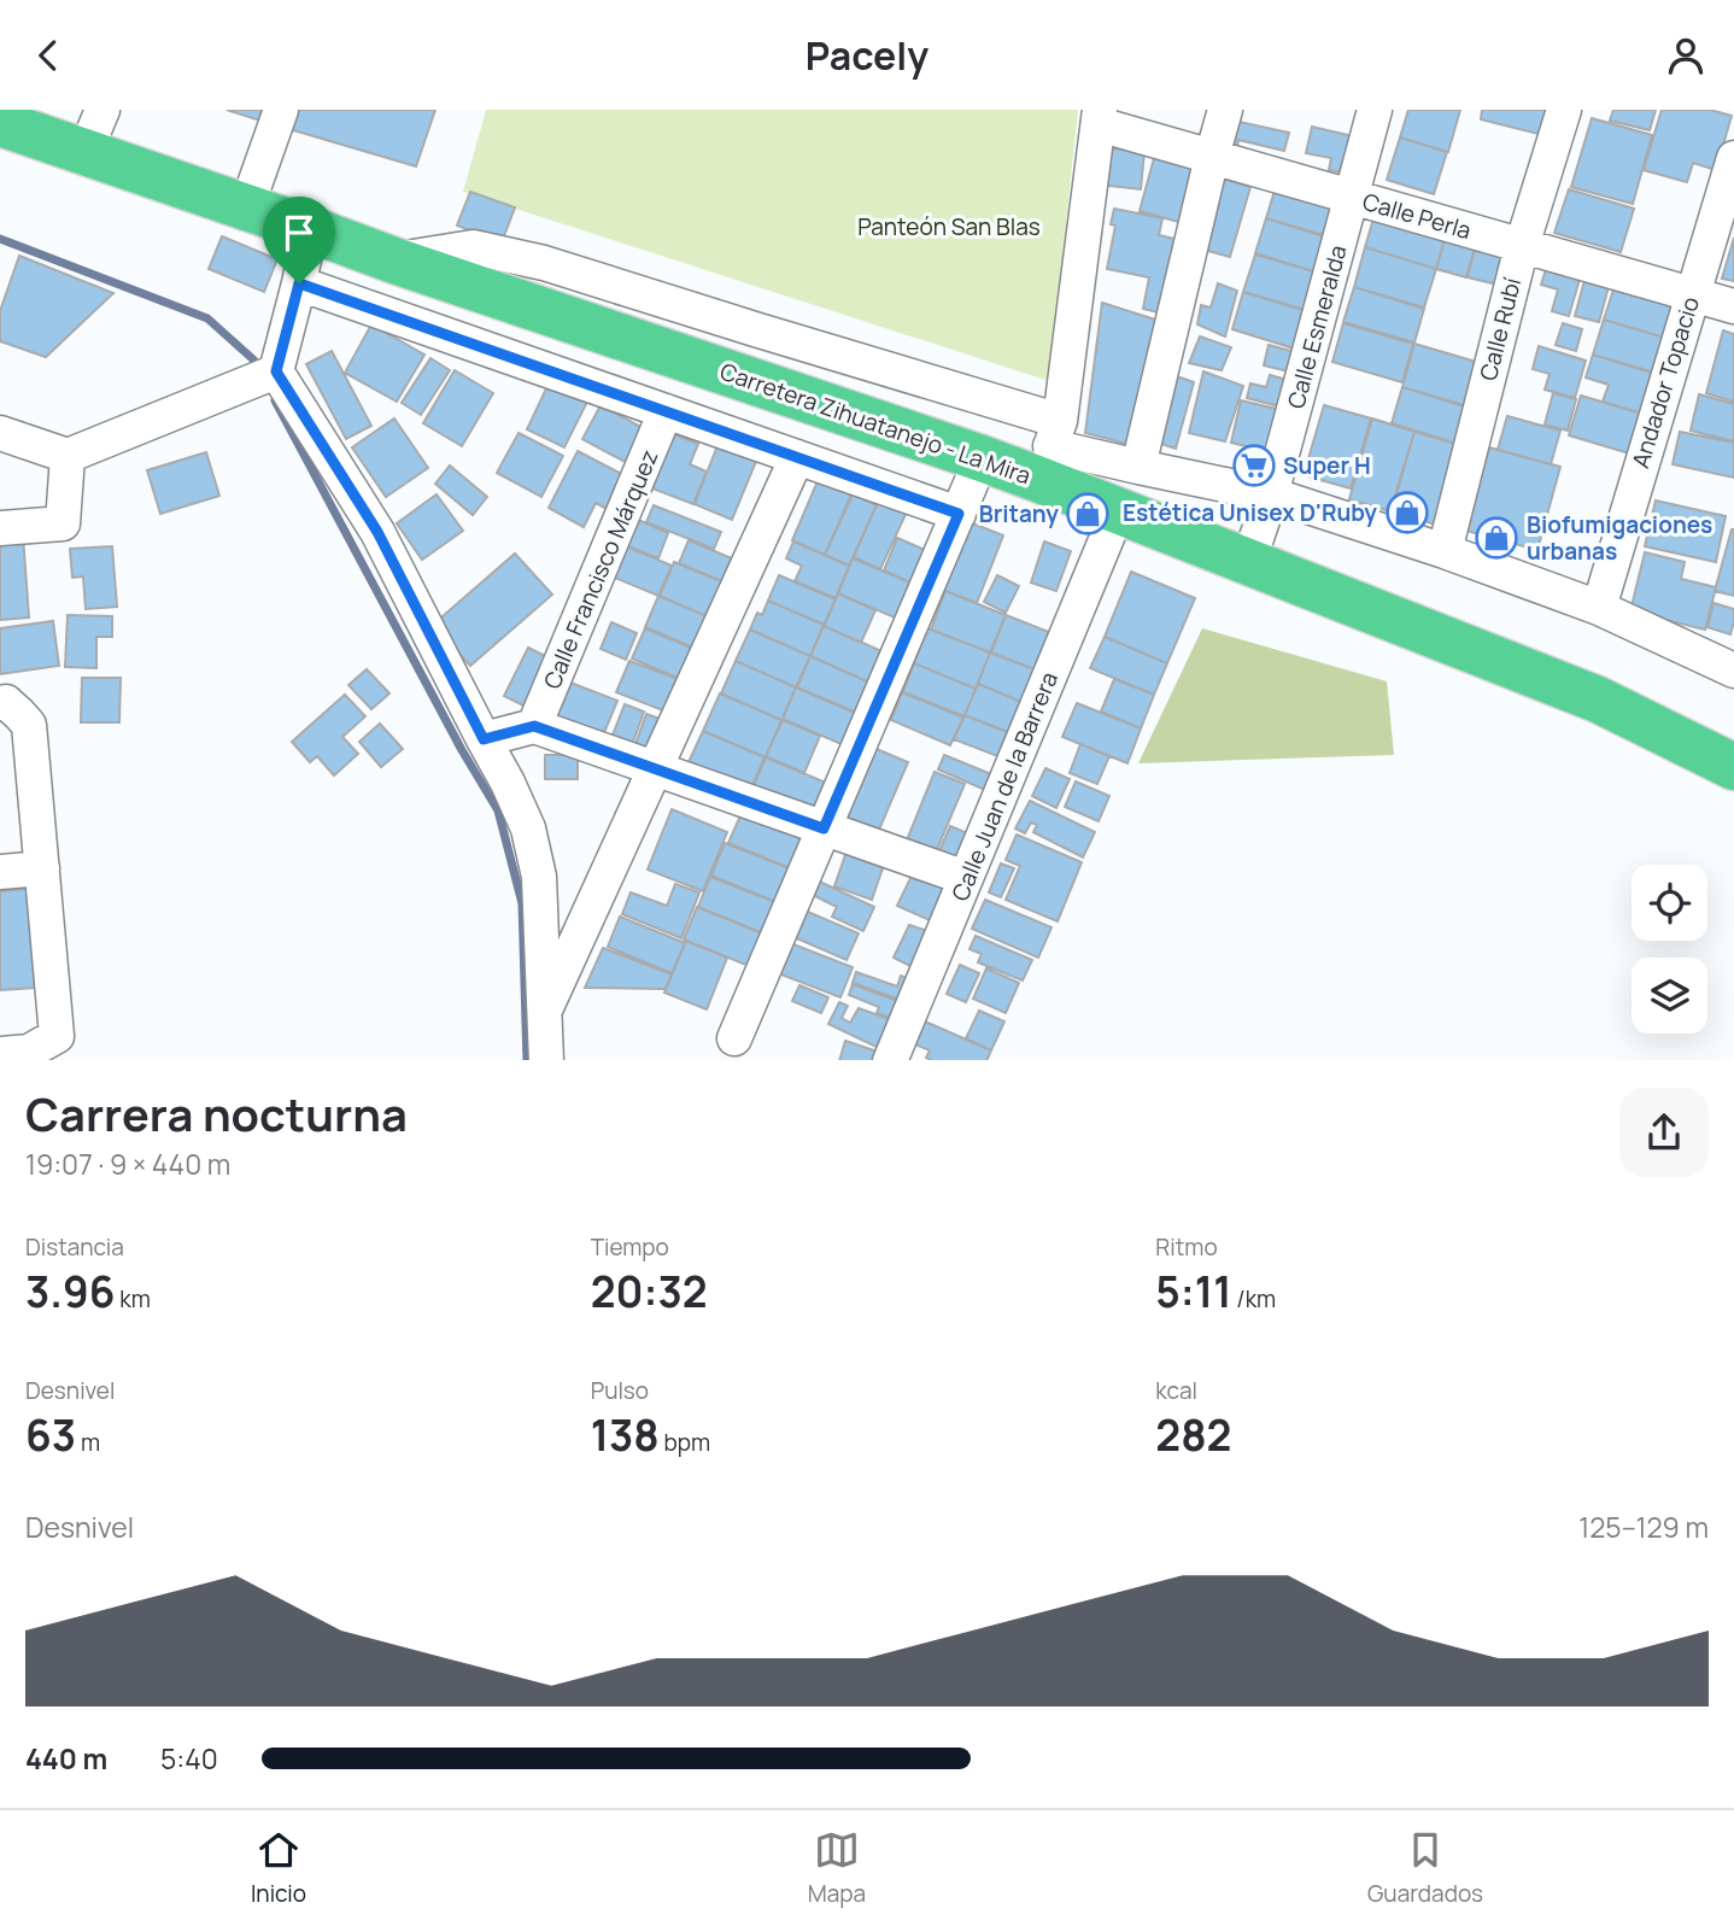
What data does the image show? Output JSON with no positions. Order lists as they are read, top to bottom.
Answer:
{
  "streets": {
    "highway": ["Carretera Zihuatanejo - La Mira"],
    "street": [
      "Calle Perla",
      "Calle Esmeralda",
      "Calle Rubí",
      "Andador Topacio",
      "Calle Francisco Márquez",
      "Calle Juan de la Barrera"
    ]
  },
  "crossings": [
    ["Calle Perla", "Calle Esmeralda"],
    ["Calle Perla", "Calle Rubí"],
    ["Calle Perla", "Andador Topacio"],
    ["Calle Esmeralda", "Carretera Zihuatanejo - La Mira"],
    ["Carretera Zihuatanejo - La Mira", "Calle Juan de la Barrera"]
  ],
  "parks": ["Panteón San Blas"],
  "places": {
    "supermarket": ["Super H"],
    "shop": ["Estética Unisex D'Ruby", "Britany", "Biofumigaciones urbanas"]
  },
  "page": {
    "header": "Pacely",
    "heading": ["Carrera nocturna", "19:07 · 9 × 440 m"],
    "stats": [
      ["Distancia", "3.96 km"],
      ["Tiempo", "20:32"],
      ["Ritmo", "5:11 /km"],
      ["Desnivel", "63 m"],
      ["Pulso", "138 bpm"],
      ["kcal", "282"]
    ],
    "chart": ["Desnivel", "125–129 m"],
    "list": [
      {
        "name": "440 m",
        "note": "5:40"
      }
    ],
    "tabs": ["Inicio", "Mapa", "Guardados"]
  }
}
